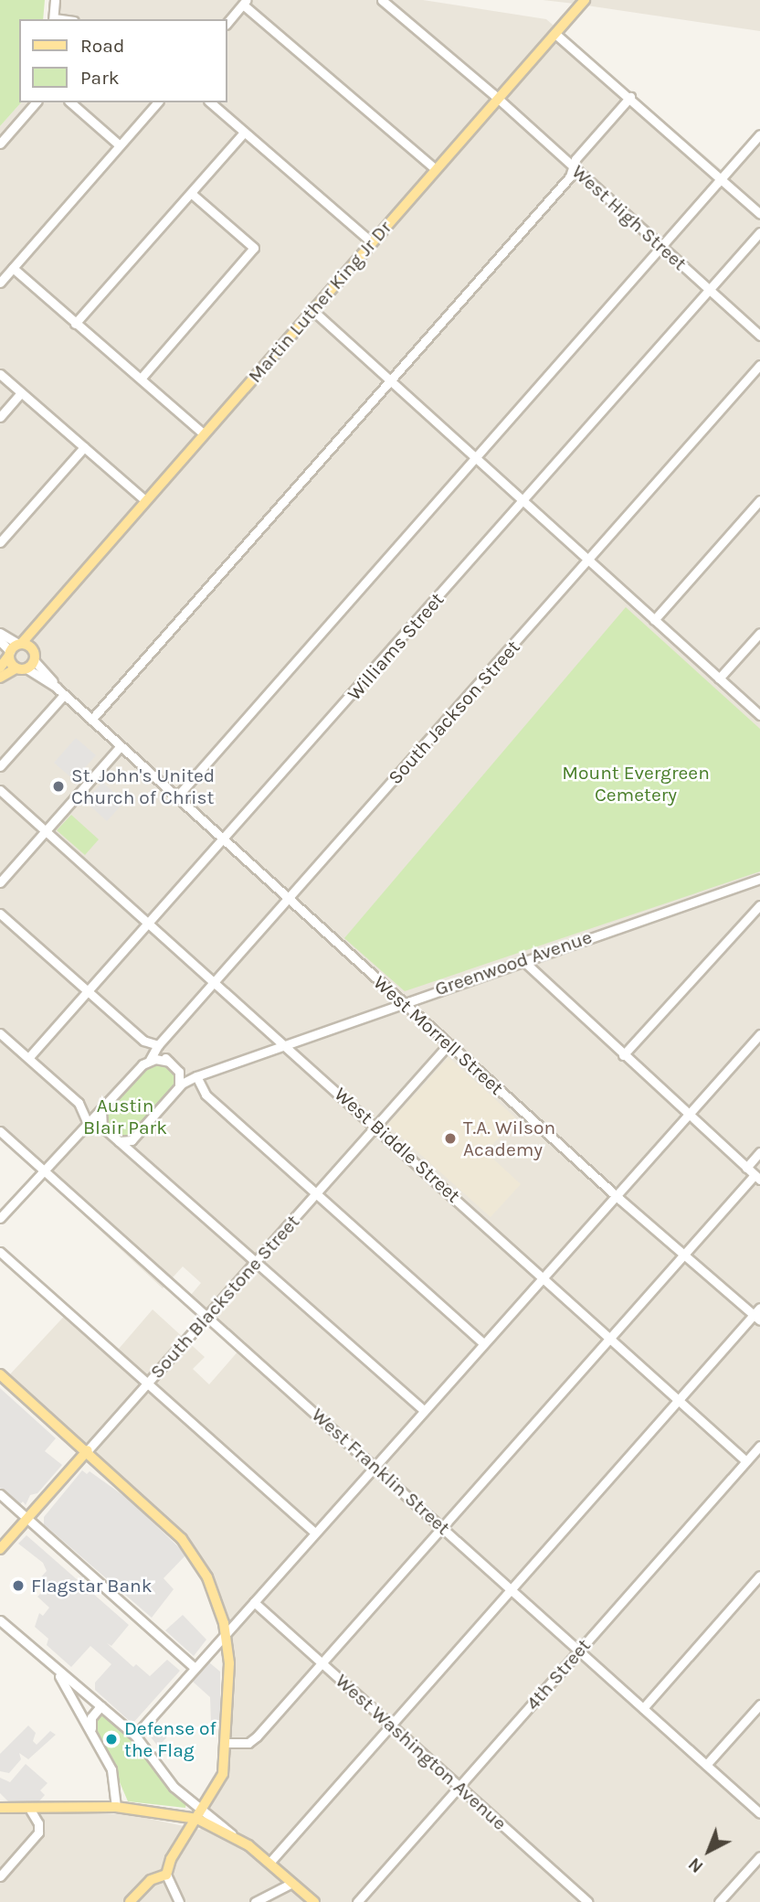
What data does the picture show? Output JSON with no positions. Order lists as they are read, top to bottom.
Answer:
{
  "streets": {
    "main road": ["Martin Luther King Jr Dr", "South Blackstone Street"],
    "street": [
      "West High Street",
      "Williams Street",
      "South Jackson Street",
      "Greenwood Avenue",
      "West Morrell Street",
      "West Biddle Street",
      "West Franklin Street",
      "4th Street",
      "West Washington Avenue"
    ]
  },
  "crossings": [
    ["West High Street", "Martin Luther King Jr Dr"],
    ["West High Street", "Williams Street"],
    ["Williams Street", "West Morrell Street"],
    ["Williams Street", "West Biddle Street"],
    ["South Jackson Street", "West Morrell Street"],
    ["South Jackson Street", "West Biddle Street"],
    ["South Jackson Street", "West Franklin Street"],
    ["Greenwood Avenue", "West Morrell Street"],
    ["Greenwood Avenue", "West Biddle Street"],
    ["West Morrell Street", "South Blackstone Street"],
    ["West Biddle Street", "South Blackstone Street"],
    ["West Biddle Street", "4th Street"],
    ["South Blackstone Street", "West Franklin Street"],
    ["West Franklin Street", "4th Street"],
    ["4th Street", "West Washington Avenue"]
  ],
  "parks": ["Mount Evergreen Cemetery", "Austin Blair Park"],
  "places": [
    "St. John's United Church of Christ",
    "T.A. Wilson Academy",
    "Flagstar Bank",
    "Defense of the Flag"
  ],
  "legend": ["Road", "Park"],
  "north": "bottom left"
}
